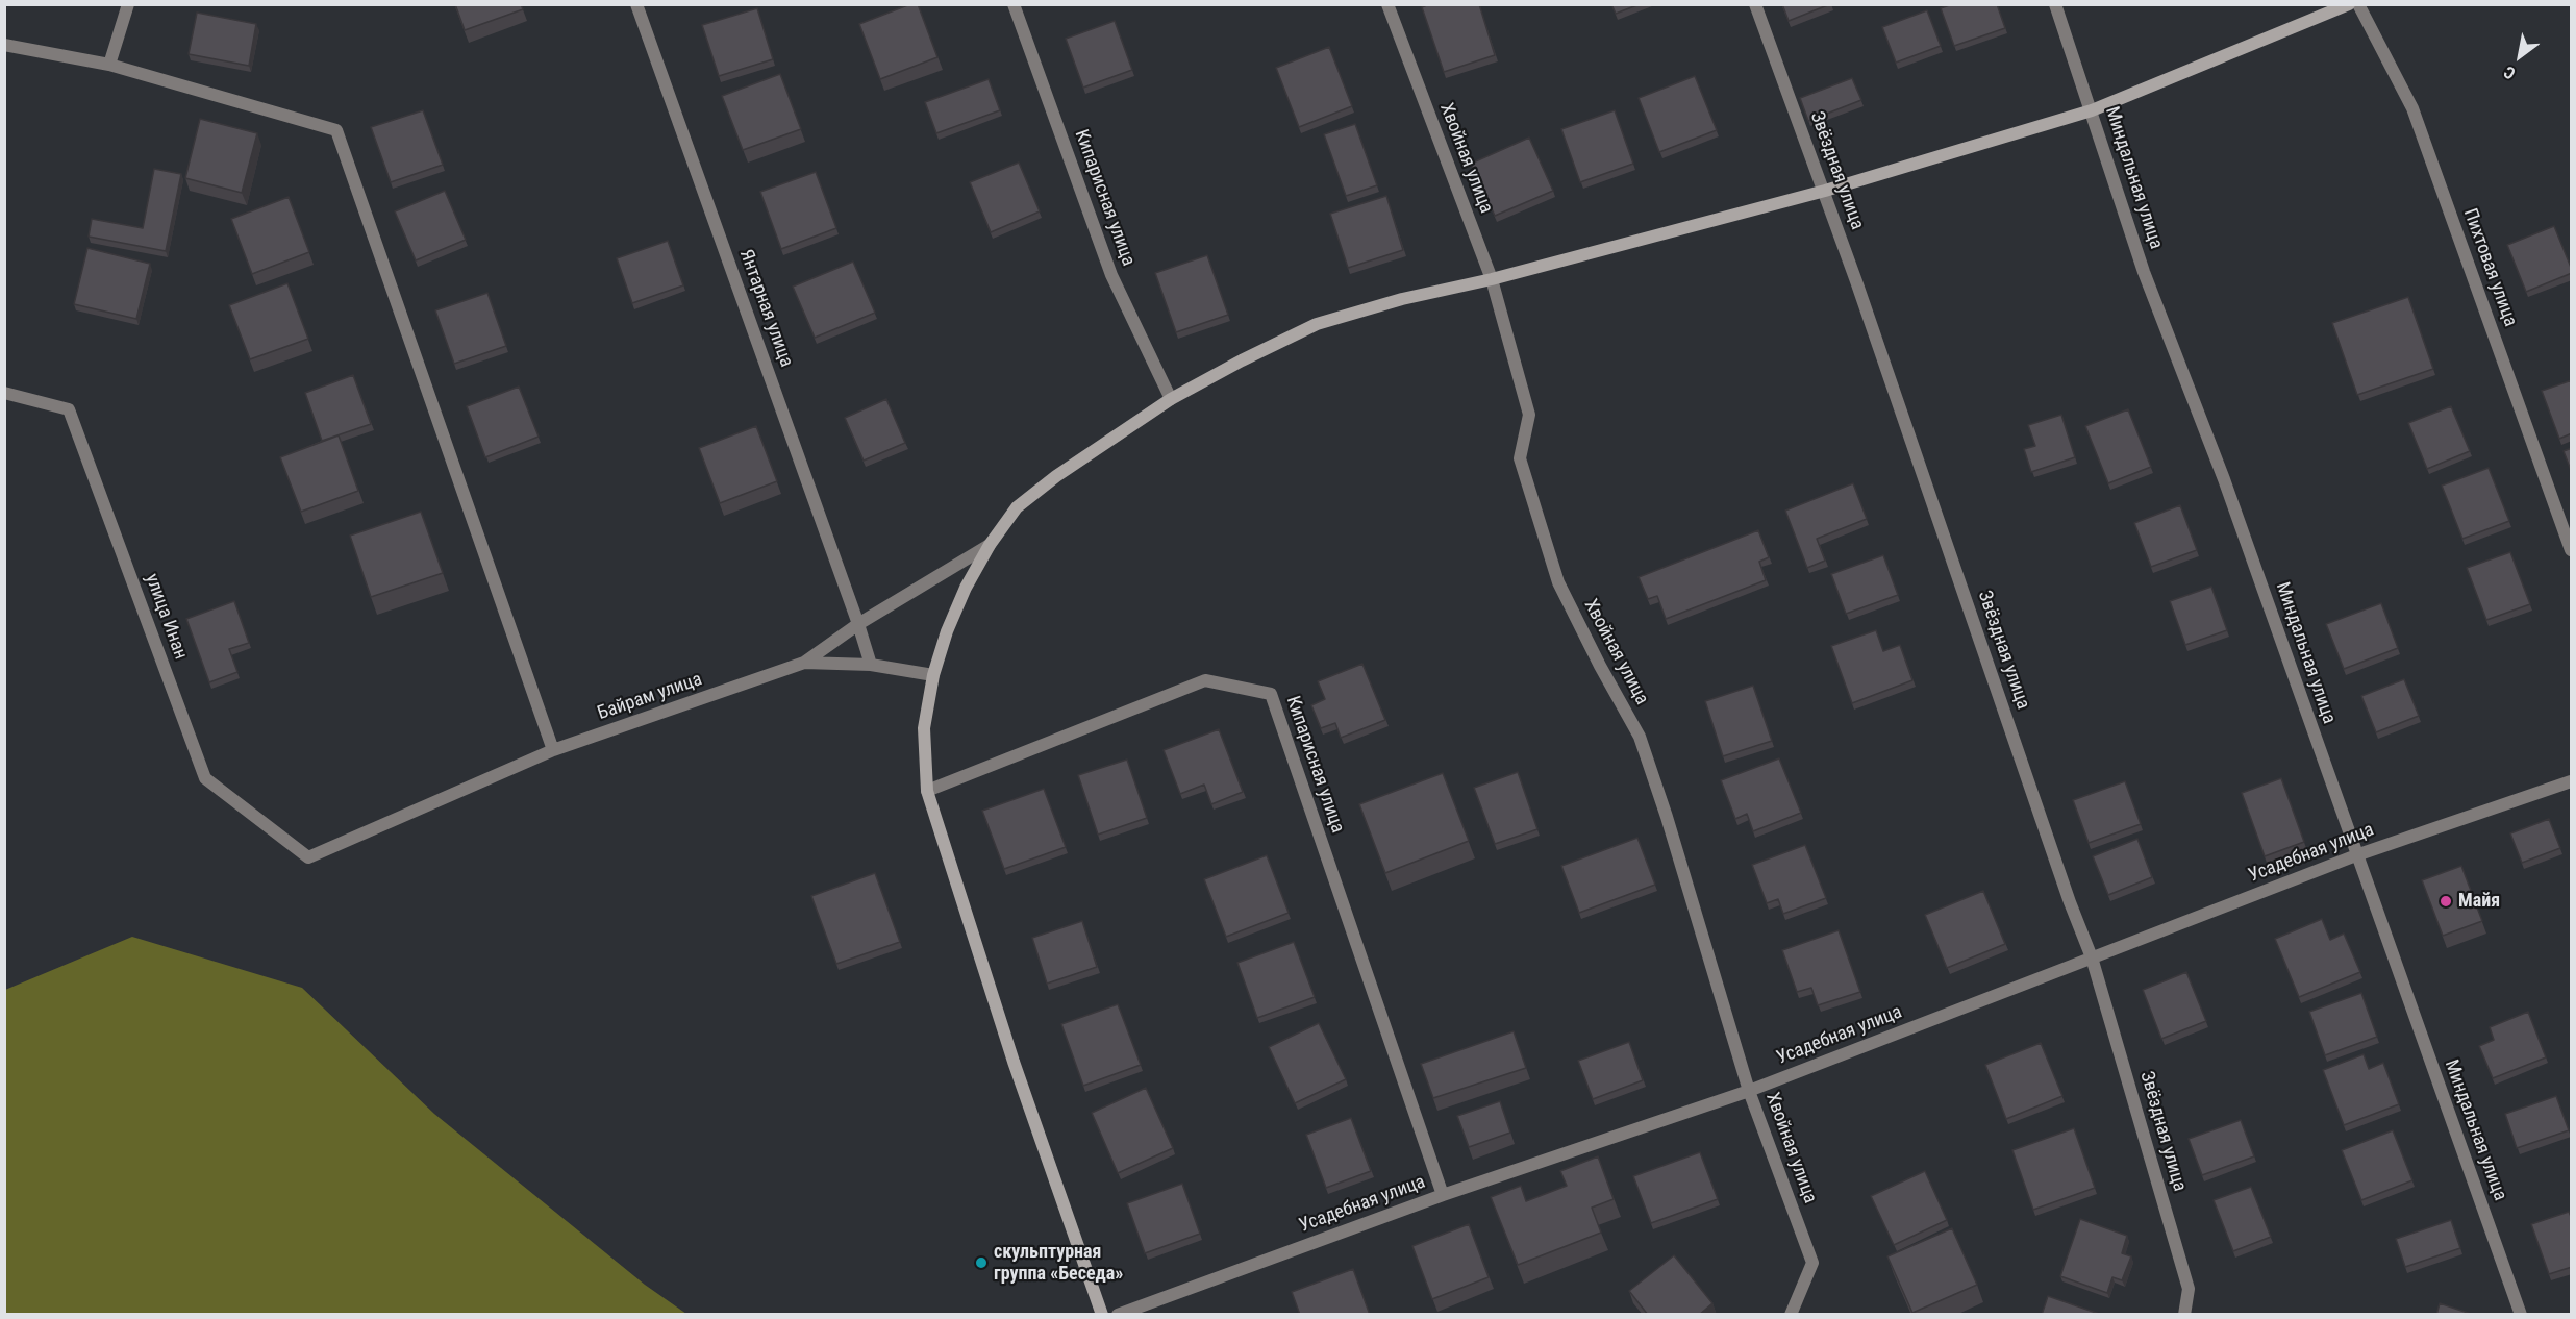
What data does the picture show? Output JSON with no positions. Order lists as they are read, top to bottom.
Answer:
{
  "streets": {
    "street": [
      "Хвойная улица",
      "Звёздная улица",
      "Миндальная улица",
      "Кипарисная улица",
      "Пихтовая улица",
      "Янтарная улица",
      "улица Инан",
      "Байрам улица",
      "Усадебная улица"
    ]
  },
  "crossings": [
    ["Хвойная улица", "Усадебная улица"],
    ["Звёздная улица", "Усадебная улица"],
    ["Миндальная улица", "Усадебная улица"],
    ["Кипарисная улица", "Усадебная улица"],
    ["Янтарная улица", "Байрам улица"],
    ["улица Инан", "Байрам улица"]
  ],
  "places": ["Майя", "скульптурная группа «Беседа»"],
  "north": "bottom left"
}
